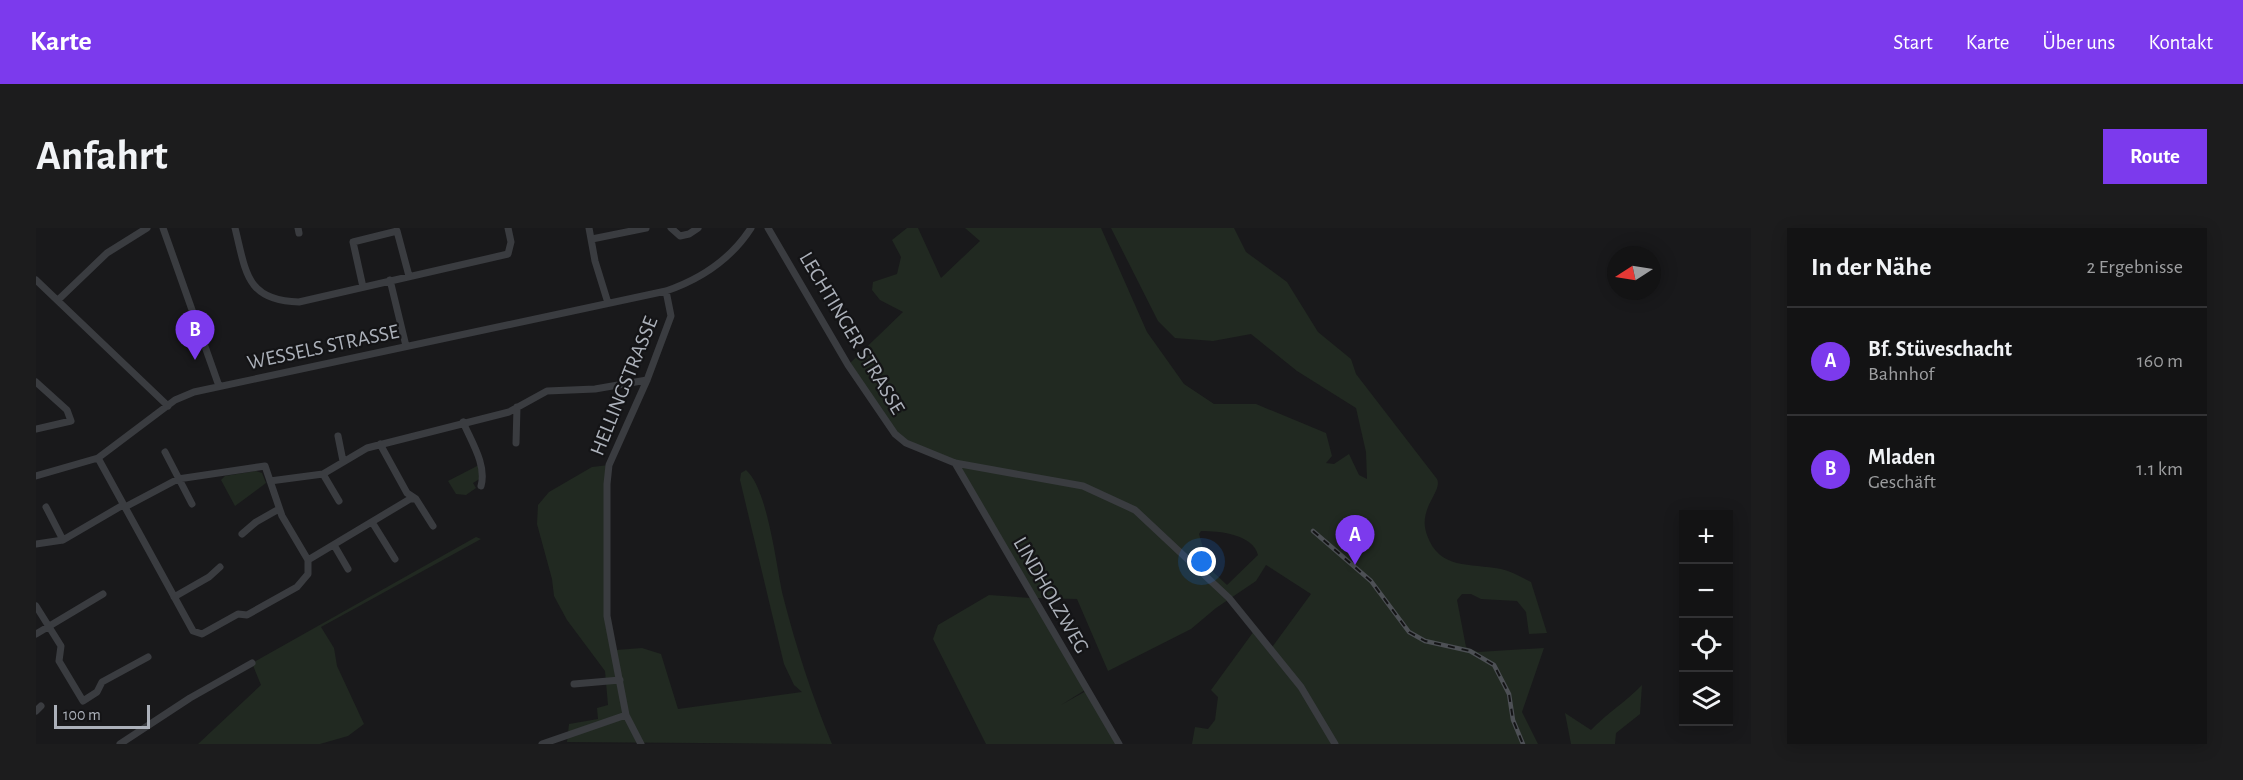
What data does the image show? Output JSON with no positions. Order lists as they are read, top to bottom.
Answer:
{
  "streets": {
    "street": [
      "LECHTINGER STRASSE",
      "WESSELS STRASSE",
      "HELLINGSTRASSE",
      "LINDHOLZWEG"
    ]
  },
  "crossings": [
    ["LECHTINGER STRASSE", "LINDHOLZWEG"],
    ["WESSELS STRASSE", "HELLINGSTRASSE"]
  ],
  "scale_bar": "100 m",
  "north": "left",
  "page": {
    "header": "Karte",
    "nav": [
      "Start",
      "Karte",
      "Über uns",
      "Kontakt"
    ],
    "buttons": "Route",
    "title": "Anfahrt",
    "heading": ["In der Nähe", "2 Ergebnisse"],
    "list": [
      {
        "mark": "A",
        "name": "Bf. Stüveschacht",
        "note": "Bahnhof",
        "value": "160 m"
      },
      {
        "mark": "B",
        "name": "Mladen",
        "note": "Geschäft",
        "value": "1.1 km"
      }
    ],
    "pins": ["B", "A"],
    "map_buttons": ["+", "−"],
    "scale": "100 m"
  }
}
